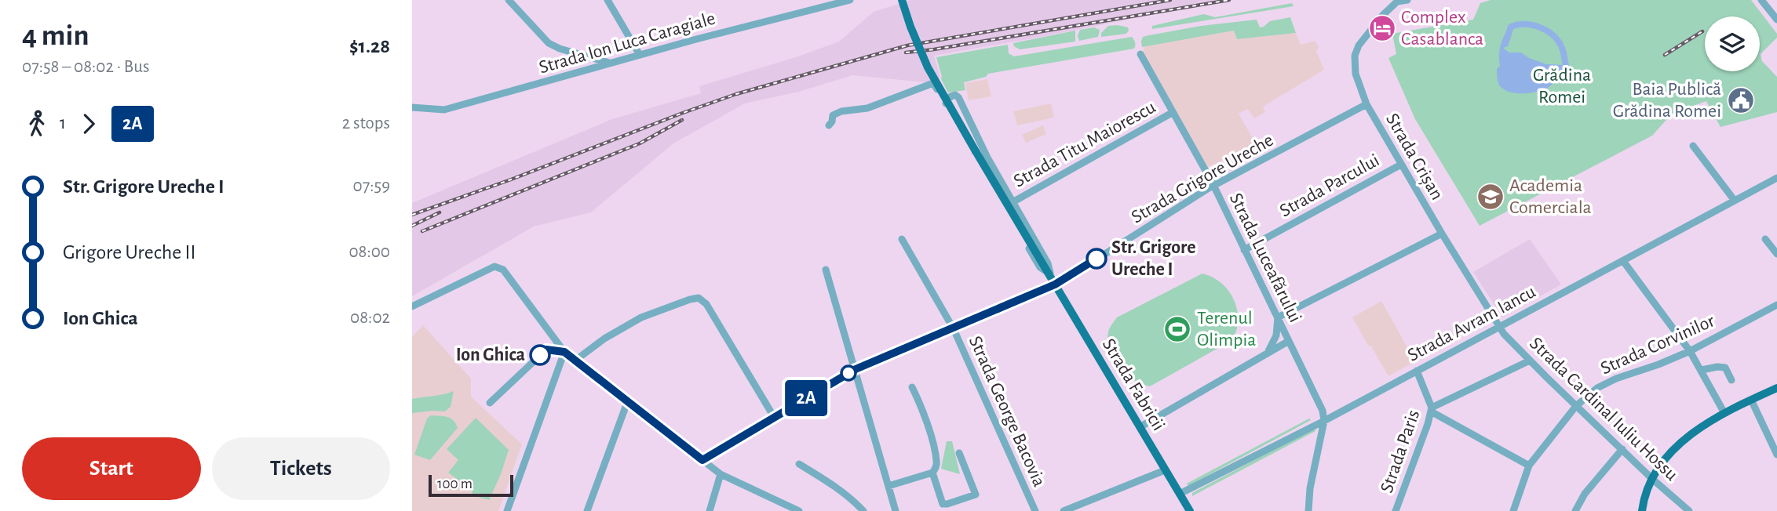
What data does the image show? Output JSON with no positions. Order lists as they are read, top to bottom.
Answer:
{
  "streets": {
    "main road": ["Strada Fabricii"],
    "street": [
      "Strada Ion Luca Caragiale",
      "Strada Titu Maiorescu",
      "Strada Crișan",
      "Strada Grigore Ureche",
      "Strada Parcului",
      "Strada Luceafărului",
      "Strada Avram Iancu",
      "Strada Corvinilor",
      "Strada Cardinal Iuliu Hossu",
      "Strada George Bacovia",
      "Strada Paris"
    ]
  },
  "crossings": [
    ["Strada Titu Maiorescu", "Strada Luceafărului"],
    ["Strada Titu Maiorescu", "Strada Fabricii"],
    ["Strada Crișan", "Strada Grigore Ureche"],
    ["Strada Crișan", "Strada Parcului"],
    ["Strada Crișan", "Strada Avram Iancu"],
    ["Strada Crișan", "Strada Cardinal Iuliu Hossu"],
    ["Strada Grigore Ureche", "Strada Luceafărului"],
    ["Strada Grigore Ureche", "Strada Fabricii"],
    ["Strada Grigore Ureche", "Strada George Bacovia"],
    ["Strada Parcului", "Strada Luceafărului"],
    ["Strada Luceafărului", "Strada Avram Iancu"],
    ["Strada Avram Iancu", "Strada Fabricii"],
    ["Strada Avram Iancu", "Strada Cardinal Iuliu Hossu"],
    ["Strada Avram Iancu", "Strada Paris"],
    ["Strada Corvinilor", "Strada Cardinal Iuliu Hossu"]
  ],
  "parks": ["Grădina Romei"],
  "places": {
    "hotel": ["Complex Casablanca"],
    "public building": ["Baia Publică Grădina Romei"],
    "school or university": ["Academia Comerciala"],
    "other": ["Str. Grigore Ureche I", "Ion Ghica"],
    "sports": ["Terenul Olimpia"]
  },
  "lines": ["bus line 2A"],
  "scale_bar": "100 m",
  "page": {
    "heading": ["4 min", "07:58 – 08:02 · Bus", "$1.28"],
    "on_map": "2A",
    "legs": ["1", "2A", "2 stops"],
    "list": [
      {
        "name": "Str. Grigore Ureche I",
        "value": "07:59"
      },
      {
        "name": "Grigore Ureche II",
        "value": "08:00"
      },
      {
        "name": "Ion Ghica",
        "value": "08:02"
      }
    ],
    "buttons": ["Start", "Tickets"],
    "scale": "100 m"
  }
}
